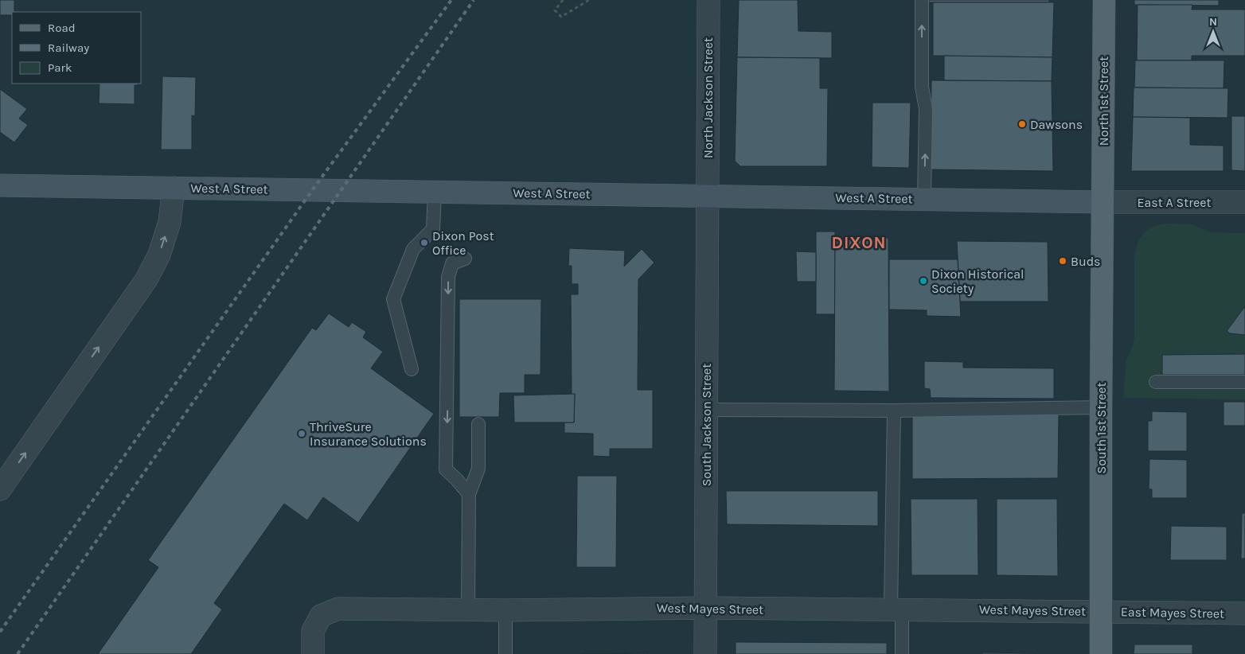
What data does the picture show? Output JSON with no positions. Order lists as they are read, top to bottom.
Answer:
{
  "streets": {
    "main road": ["North 1st Street", "West A Street", "South 1st Street"],
    "street": [
      "North Jackson Street",
      "East A Street",
      "South Jackson Street",
      "West Mayes Street",
      "East Mayes Street"
    ]
  },
  "crossings": [
    ["North Jackson Street", "West A Street"],
    ["North Jackson Street", "South Jackson Street"],
    ["North 1st Street", "West A Street"],
    ["North 1st Street", "East A Street"],
    ["North 1st Street", "South 1st Street"],
    ["West A Street", "East A Street"],
    ["West A Street", "South Jackson Street"],
    ["West A Street", "South 1st Street"],
    ["East A Street", "South 1st Street"],
    ["South Jackson Street", "West Mayes Street"],
    ["South 1st Street", "West Mayes Street"],
    ["South 1st Street", "East Mayes Street"],
    ["West Mayes Street", "East Mayes Street"]
  ],
  "districts": ["DIXON"],
  "places": [
    "Dawsons",
    "Dixon Post Office",
    "Buds",
    "Dixon Historical Society",
    "ThriveSure Insurance Solutions"
  ],
  "legend": ["Road", "Railway", "Park"],
  "north": "top"
}
